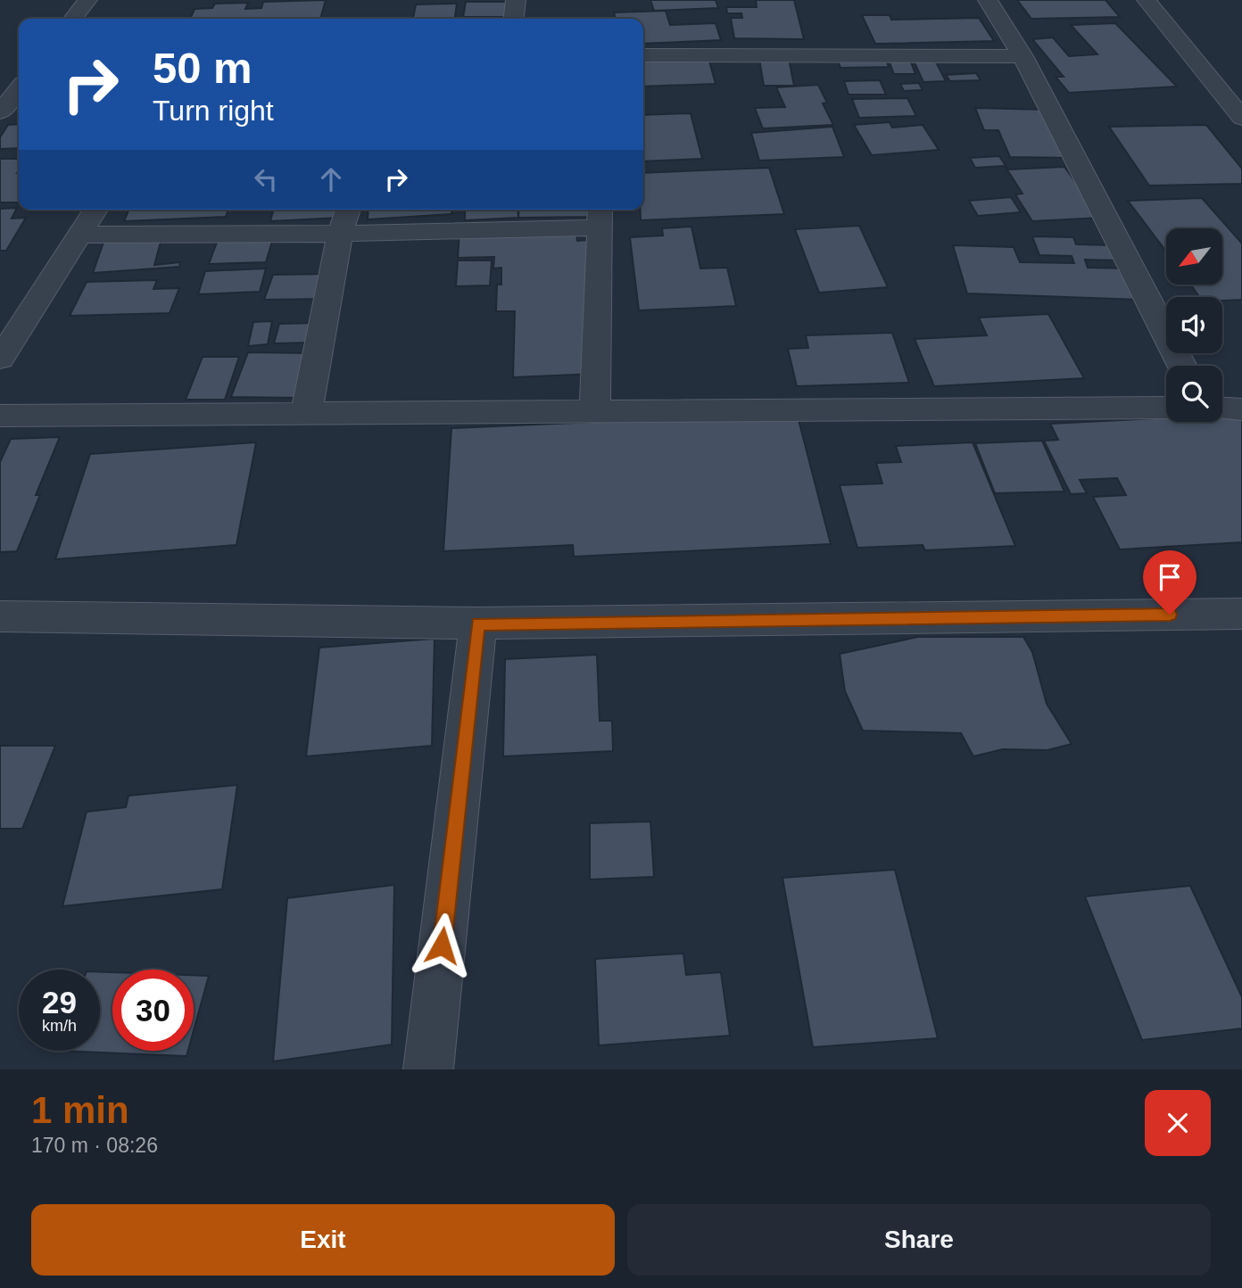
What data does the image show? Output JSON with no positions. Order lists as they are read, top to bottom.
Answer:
{
  "north": "bottom left",
  "page": {
    "turn": ["50 m", "Turn right"],
    "speed": "29 km/h",
    "limit": "30",
    "heading": ["1 min", "170 m · 08:26"],
    "buttons": ["Exit", "Share"]
  }
}
